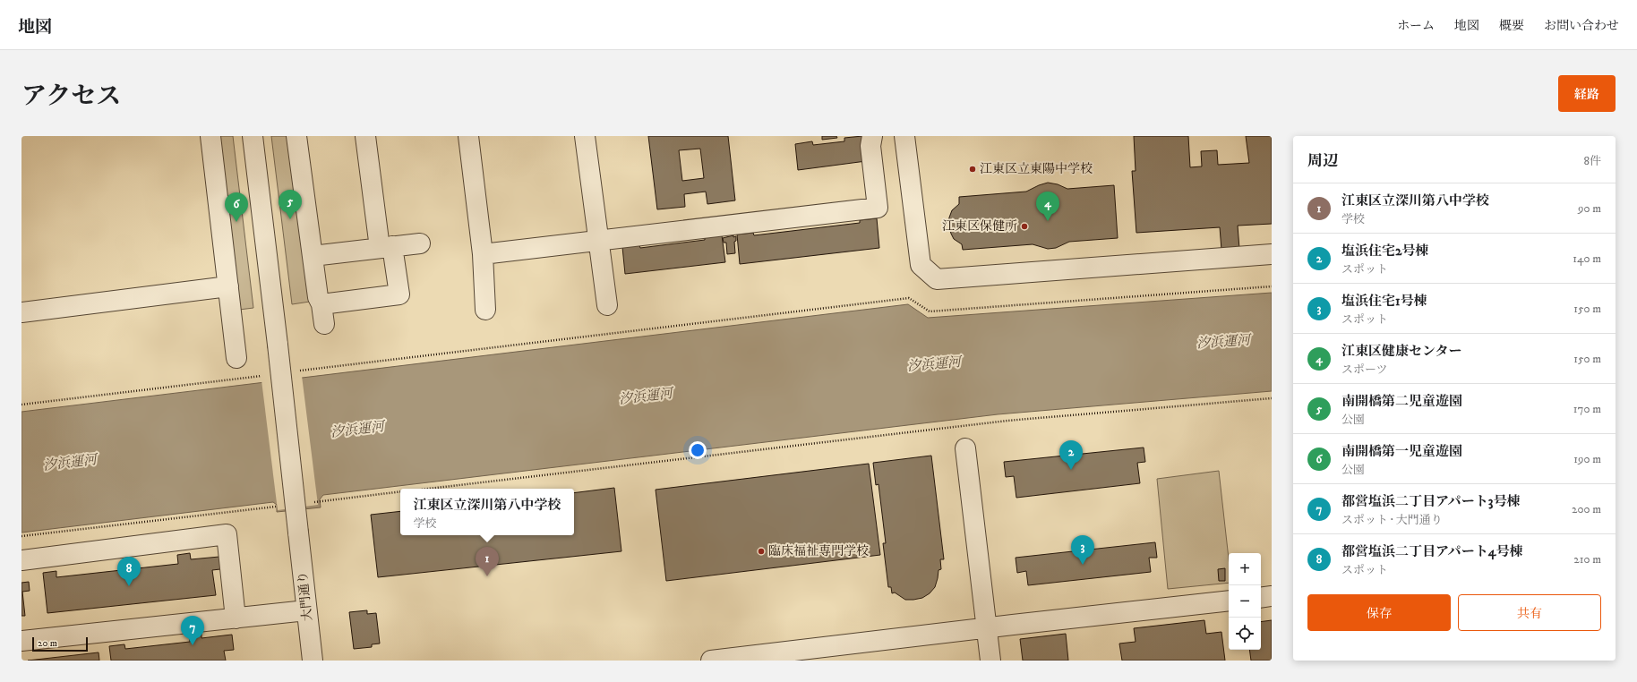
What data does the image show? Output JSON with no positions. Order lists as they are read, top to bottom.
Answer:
{
  "streets": {
    "street": ["大門通り"]
  },
  "water": ["汐浜運河"],
  "places": ["江東区立東陽中学校", "江東区保健所", "臨床福祉専門学校"],
  "scale_bar": "20 m",
  "page": {
    "header": "地図",
    "nav": [
      "ホーム",
      "地図",
      "概要",
      "お問い合わせ"
    ],
    "title": "アクセス",
    "buttons": [
      "経路",
      ["保存", "共有"]
    ],
    "heading": ["周辺", "8件"],
    "list": [
      {
        "mark": "1",
        "name": "江東区立深川第八中学校",
        "note": "学校",
        "value": "90 m"
      },
      {
        "mark": "2",
        "name": "塩浜住宅2号棟",
        "note": "スポット",
        "value": "140 m"
      },
      {
        "mark": "3",
        "name": "塩浜住宅1号棟",
        "note": "スポット",
        "value": "150 m"
      },
      {
        "mark": "4",
        "name": "江東区健康センター",
        "note": "スポーツ",
        "value": "150 m"
      },
      {
        "mark": "5",
        "name": "南開橋第二児童遊園",
        "note": "公園",
        "value": "170 m"
      },
      {
        "mark": "6",
        "name": "南開橋第一児童遊園",
        "note": "公園",
        "value": "190 m"
      },
      {
        "mark": "7",
        "name": "都営塩浜二丁目アパート3号棟",
        "note": "スポット · 大門通り",
        "value": "200 m"
      },
      {
        "mark": "8",
        "name": "都営塩浜二丁目アパート4号棟",
        "note": "スポット",
        "value": "210 m"
      }
    ],
    "pins": [
      "5",
      "4",
      "6",
      "2",
      "3",
      "1",
      "8",
      "7"
    ],
    "popup": ["江東区立深川第八中学校", "学校"],
    "map_buttons": ["+", "−"],
    "scale": "20 m"
  }
}
